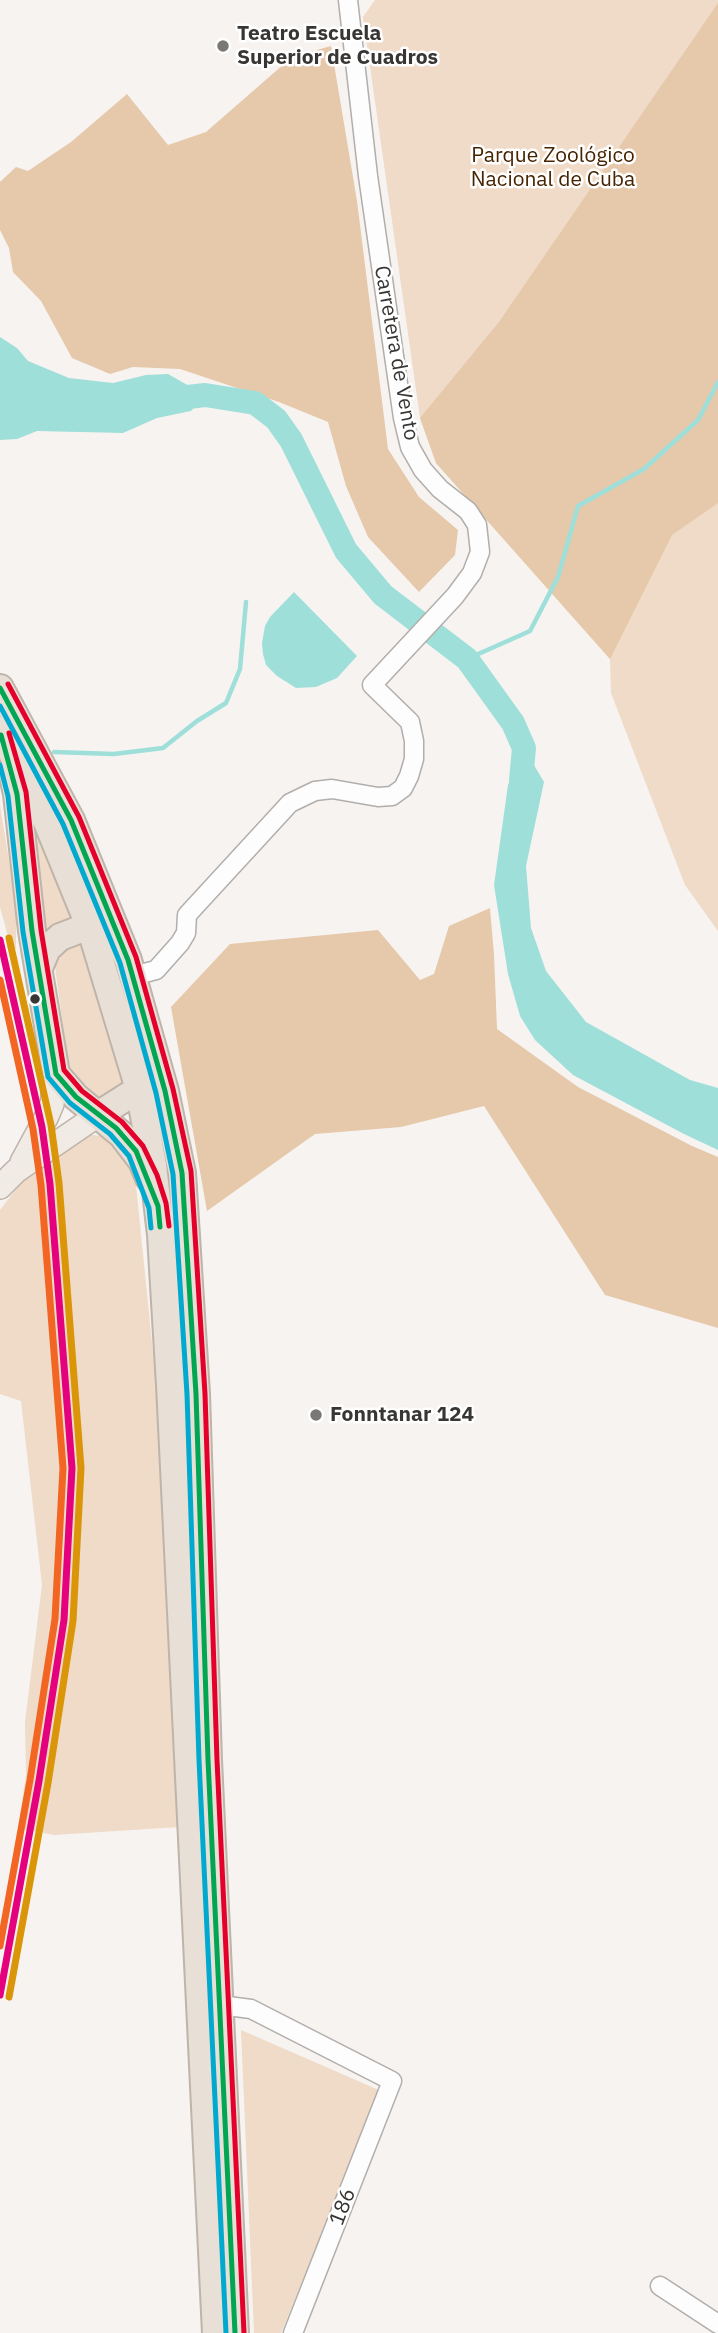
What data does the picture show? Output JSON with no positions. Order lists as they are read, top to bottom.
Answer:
{
  "streets": {
    "street": ["Carretera de Vento", "186"]
  },
  "parks": ["Parque Zoológico Nacional de Cuba"],
  "places": ["Teatro Escuela Superior de Cuadros", "Fonntanar 124"]
}
